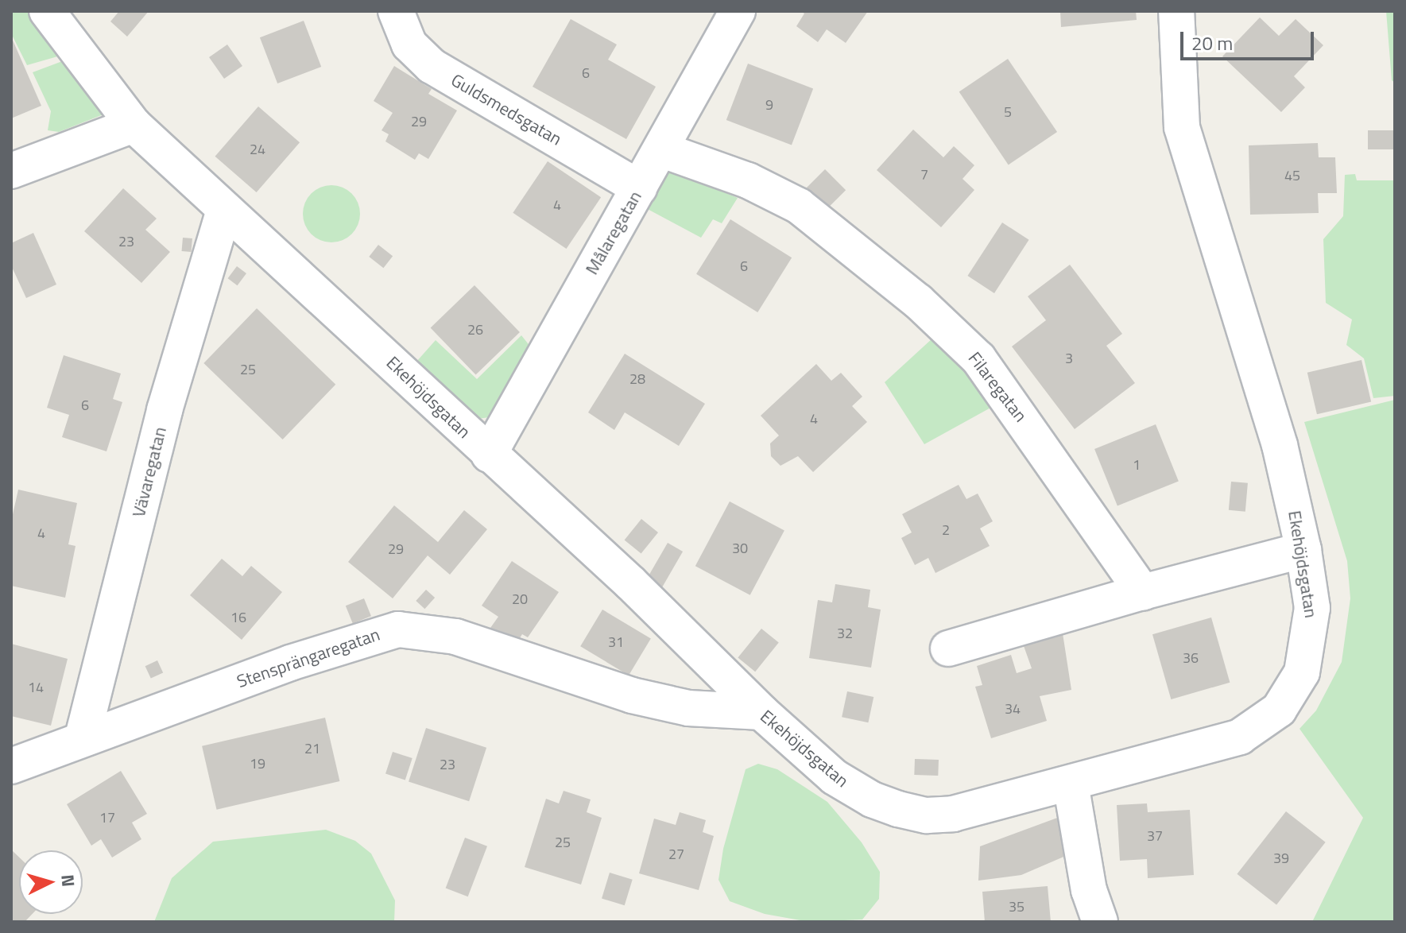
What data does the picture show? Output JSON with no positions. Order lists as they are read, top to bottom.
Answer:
{
  "streets": {
    "street": [
      "Guldsmedsgatan",
      "Målaregatan",
      "Filaregatan",
      "Ekehöjdsgatan",
      "Vävaregatan",
      "Stensprängaregatan"
    ]
  },
  "crossings": [
    ["Guldsmedsgatan", "Målaregatan"],
    ["Målaregatan", "Filaregatan"],
    ["Målaregatan", "Ekehöjdsgatan"],
    ["Ekehöjdsgatan", "Vävaregatan"],
    ["Ekehöjdsgatan", "Stensprängaregatan"],
    ["Vävaregatan", "Stensprängaregatan"]
  ],
  "house_numbers": [
    "6",
    "9",
    "5",
    "29",
    "24",
    "7",
    "45",
    "4",
    "23",
    "6",
    "26",
    "3",
    "25",
    "28",
    "6",
    "4",
    "1",
    "2",
    "4",
    "30",
    "29",
    "20",
    "16",
    "32",
    "31",
    "36",
    "14",
    "34",
    "21",
    "19",
    "23",
    "17",
    "37",
    "25",
    "27",
    "39",
    "35"
  ],
  "scale_bar": "20 m",
  "north": "right"
}
